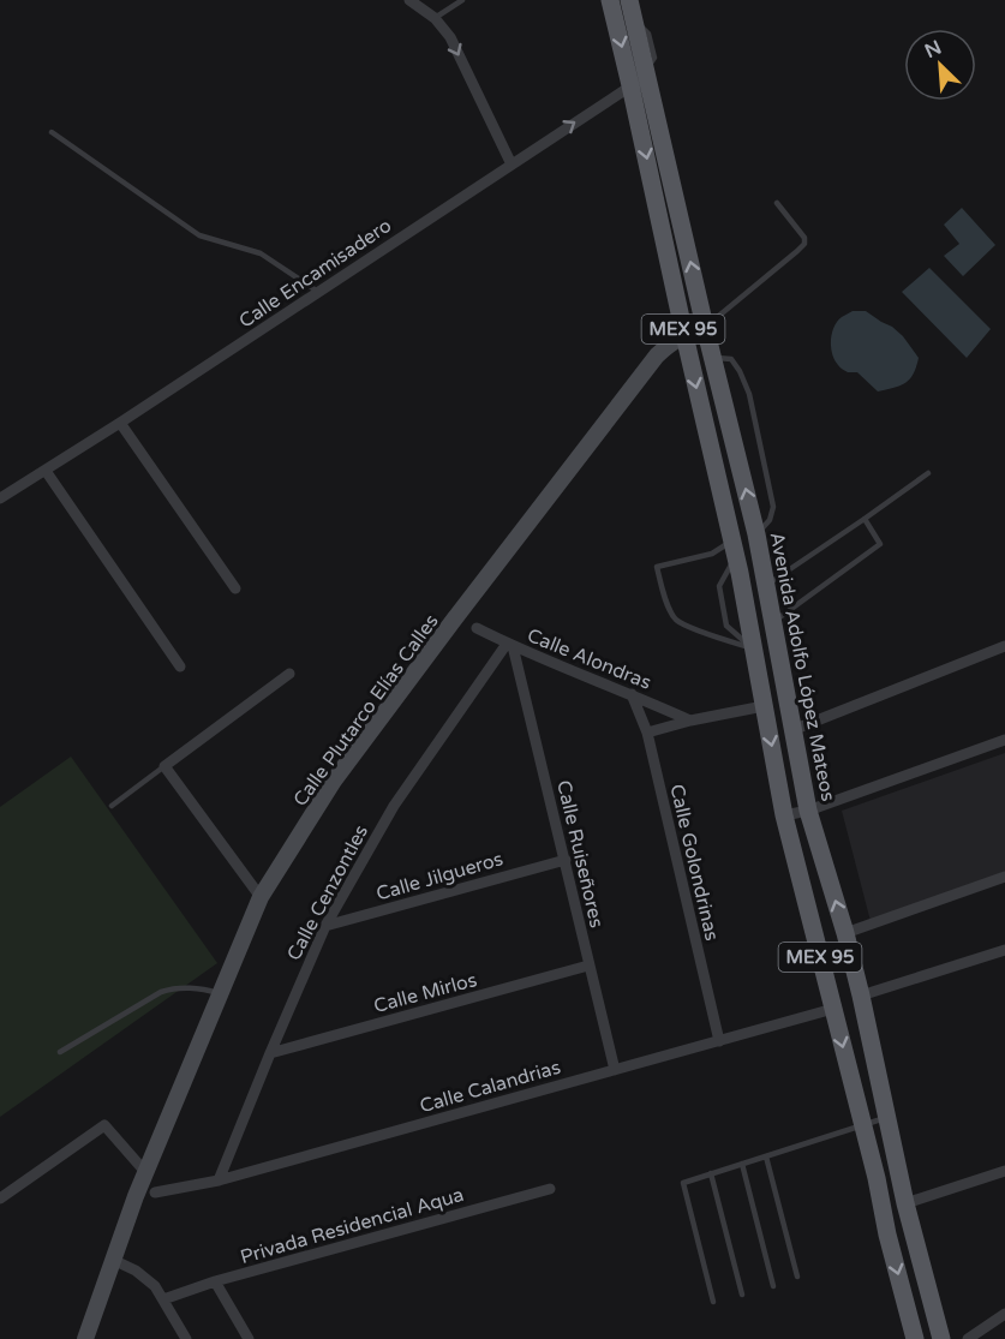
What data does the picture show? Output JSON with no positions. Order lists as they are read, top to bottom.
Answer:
{
  "streets": {
    "main road": ["MEX 95", "Avenida Adolfo López Mateos"],
    "street": [
      "Calle Encamisadero",
      "Calle Alondras",
      "Calle Plutarco Elías Calles",
      "Calle Ruiseñores",
      "Calle Golondrinas",
      "Calle Jilgueros",
      "Calle Cenzontles",
      "Calle Mirlos",
      "Calle Calandrias",
      "Privada Residencial Aqua"
    ]
  },
  "crossings": [
    ["Calle Encamisadero", "MEX 95"],
    ["Calle Encamisadero", "Avenida Adolfo López Mateos"],
    ["MEX 95", "Calle Plutarco Elías Calles"],
    ["MEX 95", "Calle Calandrias"],
    ["Calle Alondras", "Calle Ruiseñores"],
    ["Calle Alondras", "Calle Golondrinas"],
    ["Calle Alondras", "Calle Cenzontles"],
    ["Avenida Adolfo López Mateos", "Calle Plutarco Elías Calles"],
    ["Calle Ruiseñores", "Calle Jilgueros"],
    ["Calle Ruiseñores", "Calle Cenzontles"],
    ["Calle Ruiseñores", "Calle Mirlos"],
    ["Calle Ruiseñores", "Calle Calandrias"],
    ["Calle Golondrinas", "Calle Calandrias"],
    ["Calle Jilgueros", "Calle Cenzontles"],
    ["Calle Cenzontles", "Calle Mirlos"],
    ["Calle Cenzontles", "Calle Calandrias"]
  ],
  "north": "top left"
}
